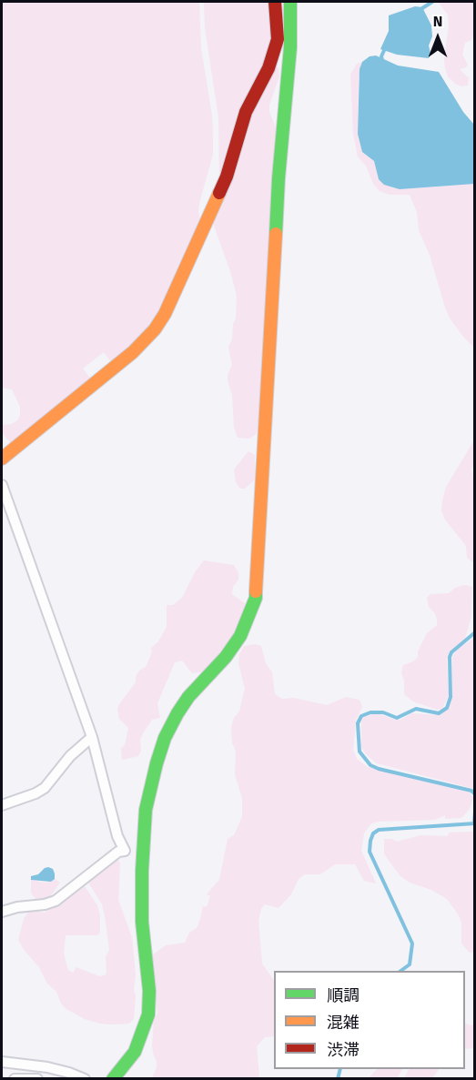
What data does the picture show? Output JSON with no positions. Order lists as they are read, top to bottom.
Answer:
{
  "legend": ["順調", "混雑", "渋滞"],
  "north": "top"
}
